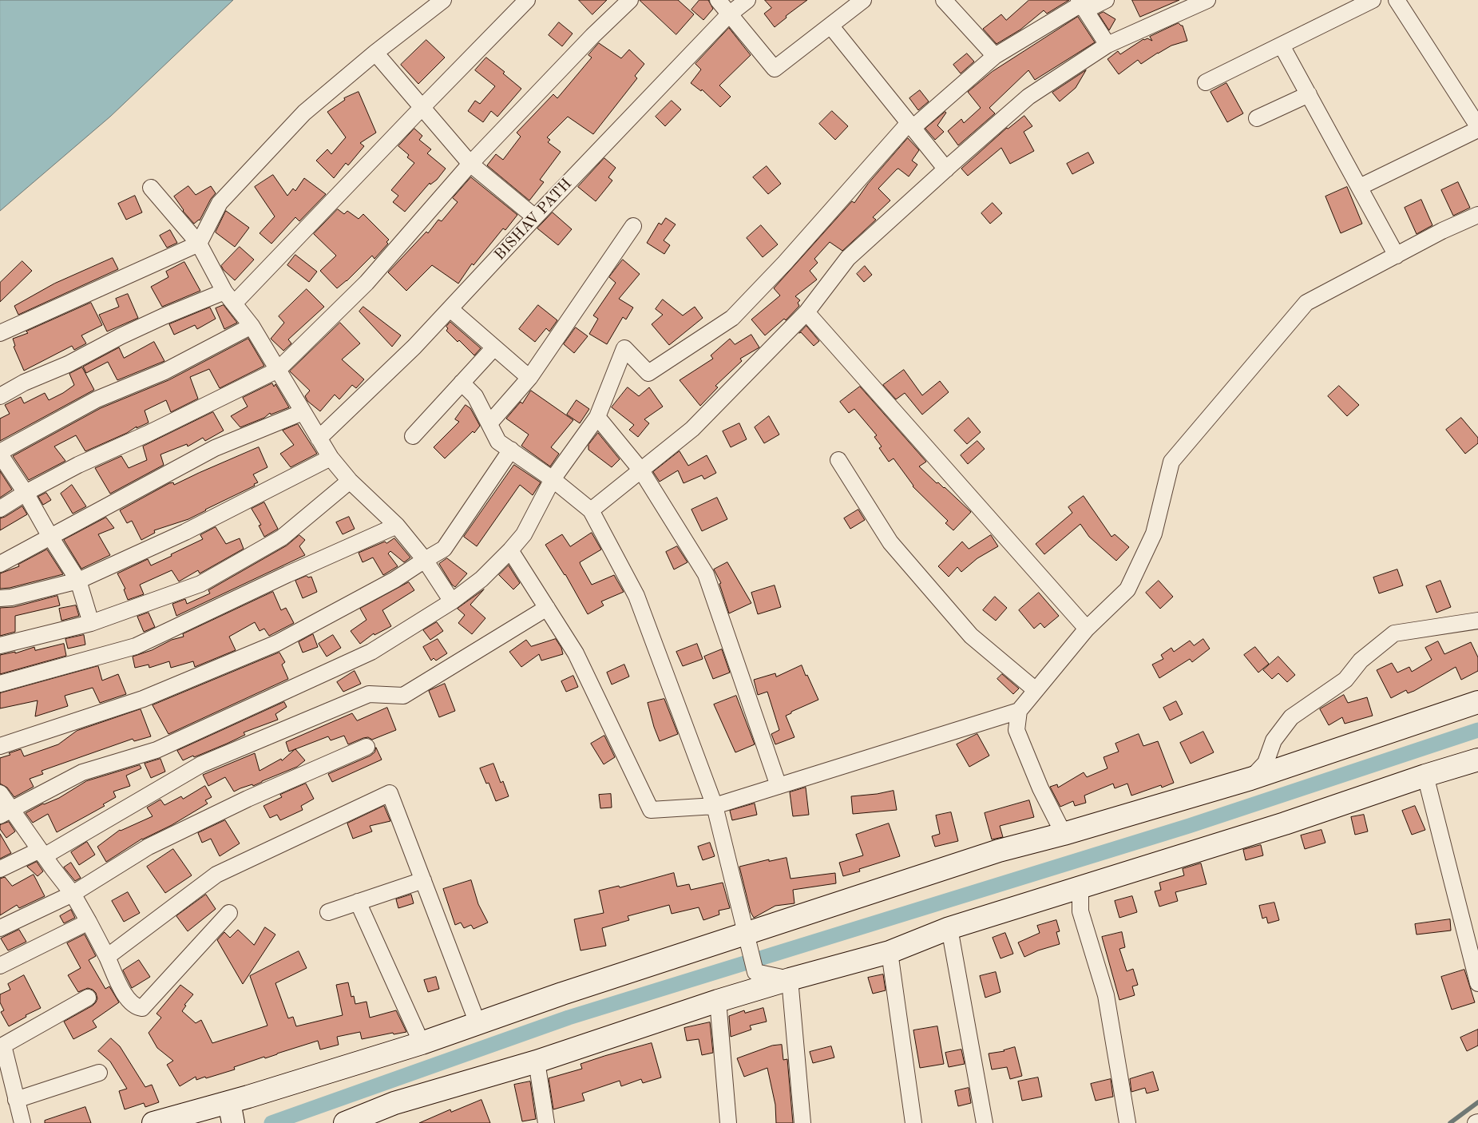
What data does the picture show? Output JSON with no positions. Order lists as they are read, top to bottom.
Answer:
{
  "streets": {
    "street": ["BISHAV PATH"]
  }
}
